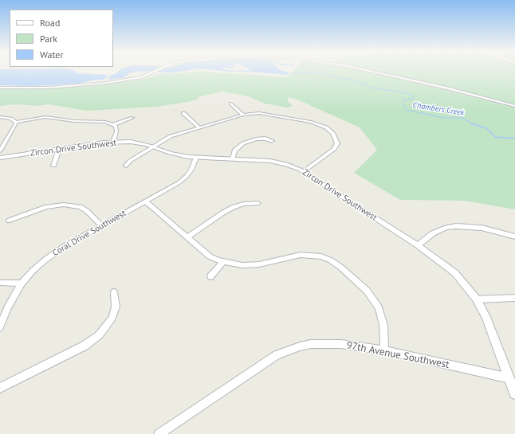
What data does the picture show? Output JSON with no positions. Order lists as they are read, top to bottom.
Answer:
{
  "streets": {
    "street": ["Zircon Drive Southwest", "Coral Drive Southwest", "97th Avenue Southwest"]
  },
  "crossings": [
    ["Zircon Drive Southwest", "Coral Drive Southwest"],
    ["Zircon Drive Southwest", "97th Avenue Southwest"]
  ],
  "water": ["Chambers Creek"],
  "legend": ["Road", "Park", "Water"]
}
